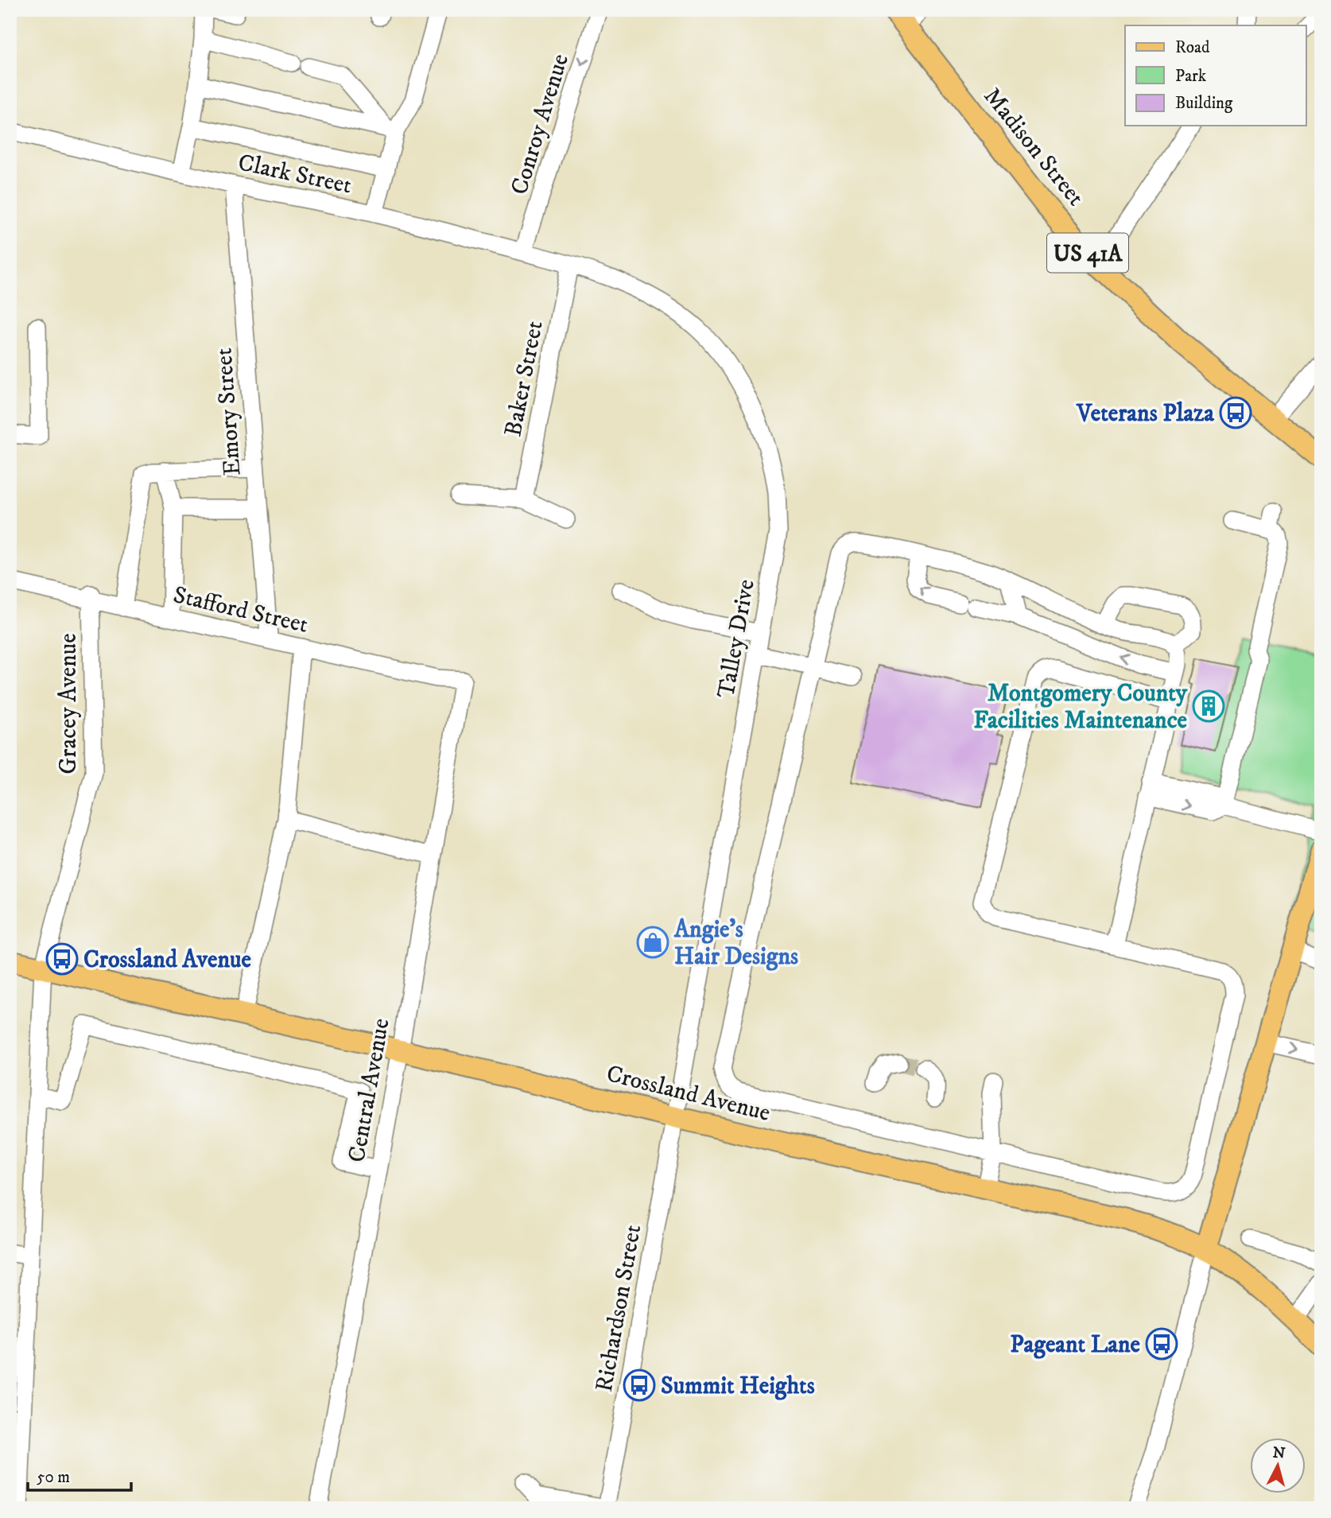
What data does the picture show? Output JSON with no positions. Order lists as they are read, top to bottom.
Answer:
{
  "streets": {
    "main road": ["Madison Street", "US 41A", "Crossland Avenue"],
    "street": [
      "Conroy Avenue",
      "Clark Street",
      "Baker Street",
      "Emory Street",
      "Stafford Street",
      "Talley Drive",
      "Gracey Avenue",
      "Central Avenue",
      "Richardson Street"
    ]
  },
  "crossings": [
    ["Conroy Avenue", "Clark Street"],
    ["Clark Street", "Baker Street"],
    ["Clark Street", "Emory Street"],
    ["Clark Street", "Talley Drive"],
    ["Baker Street", "Talley Drive"],
    ["Stafford Street", "Gracey Avenue"],
    ["Stafford Street", "Central Avenue"],
    ["Talley Drive", "Crossland Avenue"],
    ["Talley Drive", "Richardson Street"],
    ["Gracey Avenue", "Crossland Avenue"],
    ["Central Avenue", "Crossland Avenue"],
    ["Crossland Avenue", "Richardson Street"]
  ],
  "one_way": ["Conroy Avenue"],
  "places": {
    "bus stop": [
      "Veterans Plaza",
      "Crossland Avenue",
      "Pageant Lane",
      "Summit Heights"
    ],
    "building": ["Montgomery County Facilities Maintenance"],
    "shop": ["Angie's Hair Designs"]
  },
  "legend": ["Road", "Park", "Building"],
  "scale_bar": "50 m",
  "north": "top"
}
